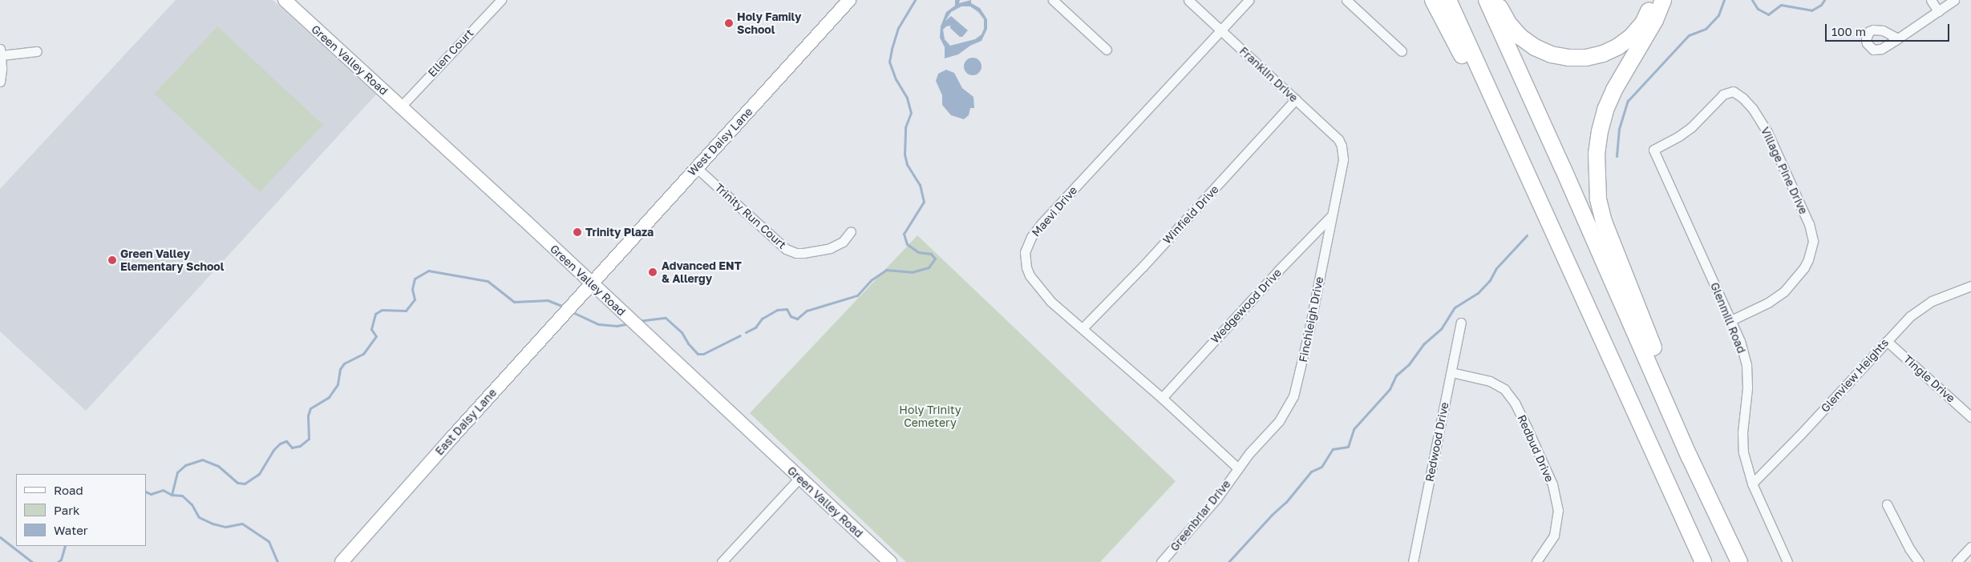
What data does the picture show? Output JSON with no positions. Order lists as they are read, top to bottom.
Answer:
{
  "streets": {
    "street": [
      "Ellen Court",
      "Green Valley Road",
      "Franklin Drive",
      "West Daisy Lane",
      "Village Pine Drive",
      "Maevi Drive",
      "Winfield Drive",
      "Trinity Run Court",
      "Wedgewood Drive",
      "Glenmill Road",
      "Finchleigh Drive",
      "Glenview Heights",
      "Tingle Drive",
      "East Daisy Lane",
      "Redwood Drive",
      "Redbud Drive",
      "Greenbriar Drive"
    ]
  },
  "crossings": [
    ["Ellen Court", "Green Valley Road"],
    ["Green Valley Road", "West Daisy Lane"],
    ["Green Valley Road", "East Daisy Lane"],
    ["Franklin Drive", "Maevi Drive"],
    ["Franklin Drive", "Winfield Drive"],
    ["Franklin Drive", "Finchleigh Drive"],
    ["West Daisy Lane", "Trinity Run Court"],
    ["West Daisy Lane", "East Daisy Lane"],
    ["Village Pine Drive", "Glenmill Road"],
    ["Maevi Drive", "Winfield Drive"],
    ["Maevi Drive", "Wedgewood Drive"],
    ["Maevi Drive", "Finchleigh Drive"],
    ["Maevi Drive", "Greenbriar Drive"],
    ["Wedgewood Drive", "Finchleigh Drive"],
    ["Glenmill Road", "Glenview Heights"],
    ["Finchleigh Drive", "Greenbriar Drive"],
    ["Glenview Heights", "Tingle Drive"],
    ["Redwood Drive", "Redbud Drive"]
  ],
  "parks": ["Holy Trinity Cemetery"],
  "places": [
    "Holy Family School",
    "Trinity Plaza",
    "Green Valley Elementary School",
    "Advanced ENT & Allergy"
  ],
  "legend": ["Road", "Park", "Water"],
  "scale_bar": "100 m"
}
